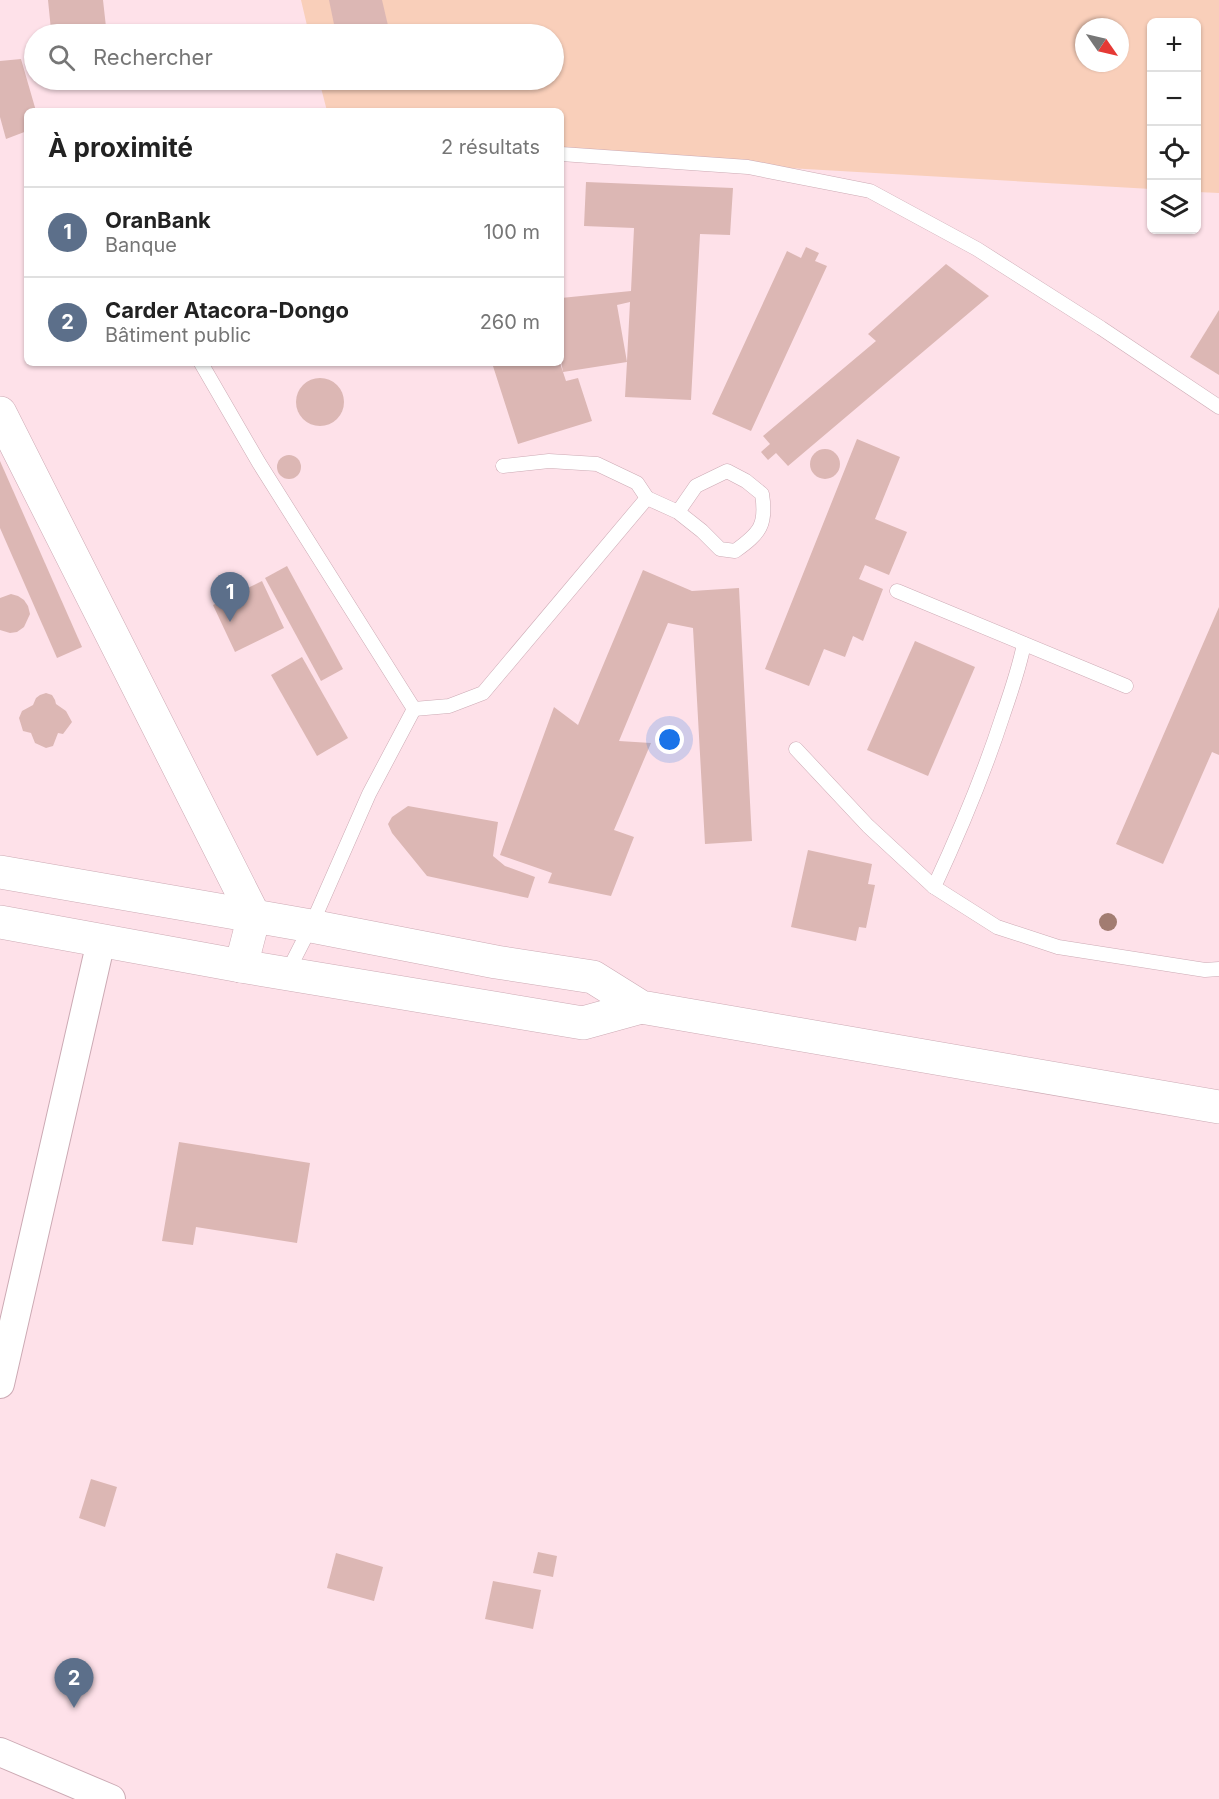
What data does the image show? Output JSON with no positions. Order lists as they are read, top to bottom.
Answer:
{
  "north": "bottom right",
  "page": {
    "map_buttons": ["+", "−"],
    "search": "Rechercher",
    "heading": ["À proximité", "2 résultats"],
    "list": [
      {
        "mark": "1",
        "name": "OranBank",
        "note": "Banque",
        "value": "100 m"
      },
      {
        "mark": "2",
        "name": "Carder Atacora-Dongo",
        "note": "Bâtiment public",
        "value": "260 m"
      }
    ],
    "pins": ["1", "2"]
  }
}
